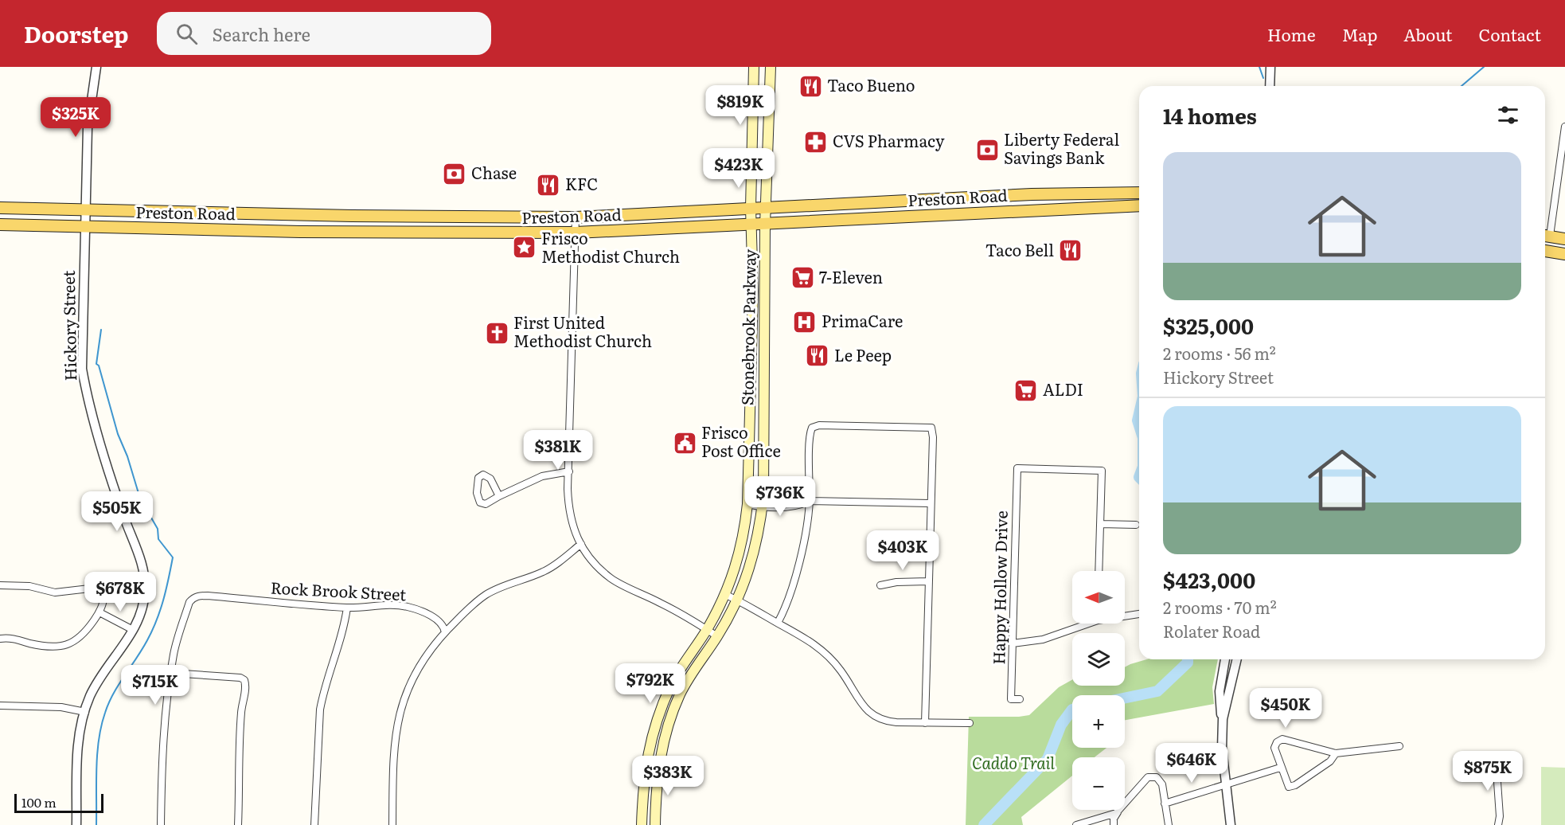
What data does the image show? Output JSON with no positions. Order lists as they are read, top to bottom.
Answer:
{
  "streets": {
    "main road": ["Preston Road", "Stonebrook Parkway"],
    "street": ["Hickory Street", "Happy Hollow Drive", "Rock Brook Street"]
  },
  "crossings": [
    ["Preston Road", "Hickory Street"],
    ["Preston Road", "Stonebrook Parkway"]
  ],
  "parks": ["Caddo Trail"],
  "places": {
    "restaurant": [
      "Taco Bueno",
      "KFC",
      "Taco Bell",
      "Le Peep"
    ],
    "pharmacy": ["CVS Pharmacy"],
    "bank": ["Liberty Federal Savings Bank", "Chase"],
    "place": ["Frisco Methodist Church"],
    "supermarket": ["7-Eleven", "ALDI"],
    "hospital": ["PrimaCare"],
    "church": ["First United Methodist Church"],
    "public building": ["Frisco Post Office"]
  },
  "scale_bar": "100 m",
  "north": "left",
  "page": {
    "header": "Doorstep",
    "search": "Search here",
    "nav": [
      "Home",
      "Map",
      "About",
      "Contact"
    ],
    "price": [
      "$819K",
      "$325K",
      "$423K",
      "$381K",
      "$736K",
      "$505K",
      "$403K",
      "$678K",
      "$792K",
      "$715K",
      "$450K",
      "$646K",
      "$875K",
      "$383K"
    ],
    "heading": "14 homes",
    "list": [
      {
        "name": "$325,000",
        "note": "2 rooms · 56 m² · Hickory Street"
      },
      {
        "name": "$423,000",
        "note": "2 rooms · 70 m² · Rolater Road"
      }
    ],
    "map_buttons": ["+", "−"],
    "scale": "100 m"
  }
}
